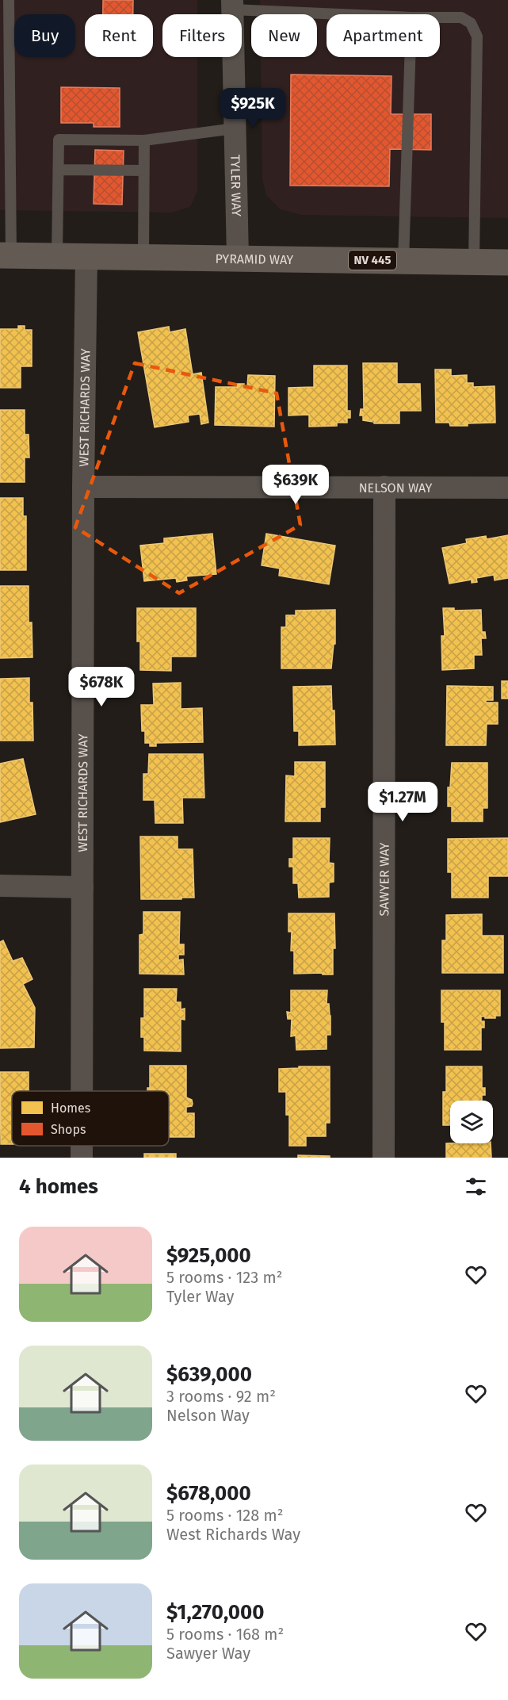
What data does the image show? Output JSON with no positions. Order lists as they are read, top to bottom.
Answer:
{
  "streets": {
    "main road": ["PYRAMID WAY", "NV 445"],
    "street": [
      "TYLER WAY",
      "WEST RICHARDS WAY",
      "NELSON WAY",
      "SAWYER WAY"
    ]
  },
  "crossings": [
    ["TYLER WAY", "PYRAMID WAY"],
    ["PYRAMID WAY", "WEST RICHARDS WAY"],
    ["WEST RICHARDS WAY", "NELSON WAY"],
    ["NELSON WAY", "SAWYER WAY"]
  ],
  "legend": ["Homes", "Shops"],
  "page": {
    "chip": [
      "Buy",
      "Rent",
      "Filters",
      "New",
      "Apartment"
    ],
    "price": [
      "$925K",
      "$639K",
      "$678K",
      "$1.27M"
    ],
    "heading": "4 homes",
    "list": [
      {
        "name": "$925,000",
        "note": "5 rooms · 123 m² · Tyler Way"
      },
      {
        "name": "$639,000",
        "note": "3 rooms · 92 m² · Nelson Way"
      },
      {
        "name": "$678,000",
        "note": "5 rooms · 128 m² · West Richards Way"
      },
      {
        "name": "$1,270,000",
        "note": "5 rooms · 168 m² · Sawyer Way"
      }
    ]
  }
}
